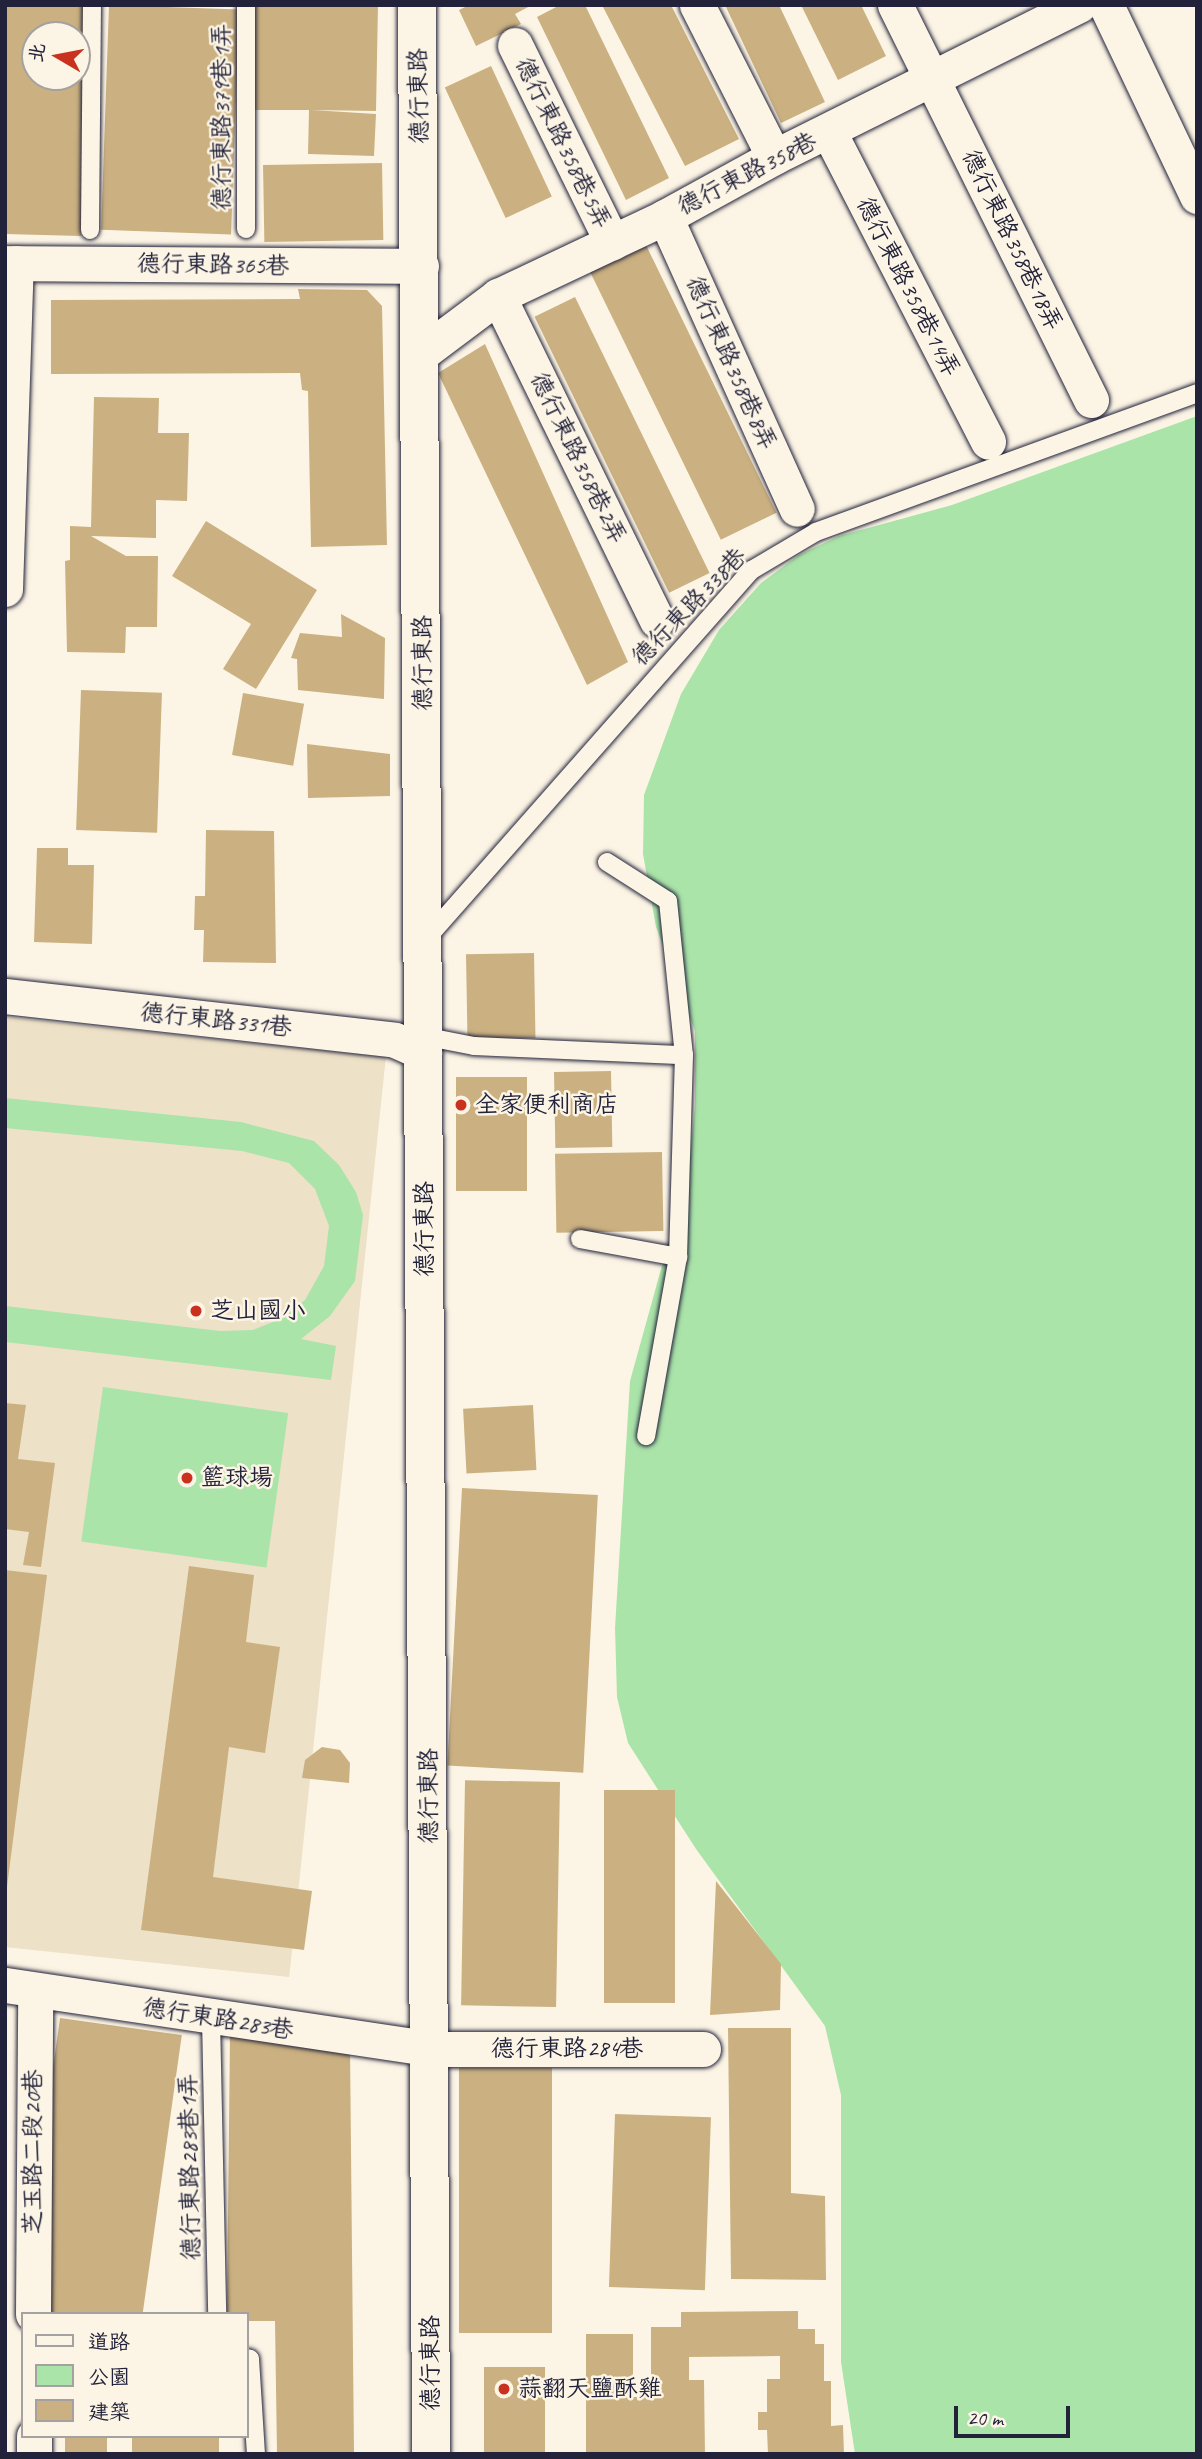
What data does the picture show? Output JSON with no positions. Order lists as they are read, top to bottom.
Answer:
{
  "streets": {
    "street": [
      "德行東路",
      "德行東路358巷5弄",
      "德行東路358巷",
      "德行東路358巷18弄",
      "德行東路365巷",
      "德行東路358巷14弄",
      "德行東路358巷8弄",
      "德行東路358巷2弄",
      "德行東路331巷",
      "德行東路283巷",
      "德行東路284巷",
      "芝玉路二段20巷"
    ],
    "lane": ["德行東路379巷1弄", "德行東路338巷", "德行東路283巷1弄"]
  },
  "crossings": [
    ["德行東路", "德行東路358巷"],
    ["德行東路", "德行東路365巷"],
    ["德行東路", "德行東路338巷"],
    ["德行東路", "德行東路331巷"],
    ["德行東路", "德行東路283巷"],
    ["德行東路", "德行東路284巷"],
    ["德行東路358巷5弄", "德行東路358巷"],
    ["德行東路358巷", "德行東路358巷18弄"],
    ["德行東路358巷", "德行東路358巷14弄"],
    ["德行東路358巷", "德行東路358巷8弄"],
    ["德行東路358巷", "德行東路358巷2弄"],
    ["德行東路283巷", "德行東路284巷"],
    ["德行東路283巷", "芝玉路二段20巷"],
    ["德行東路283巷", "德行東路283巷1弄"]
  ],
  "places": [
    "全家便利商店",
    "芝山國小",
    "籃球場",
    "蒜翻天鹽酥雞"
  ],
  "legend": ["道路", "公園", "建築"],
  "scale_bar": "20 m",
  "north": "left"
}
